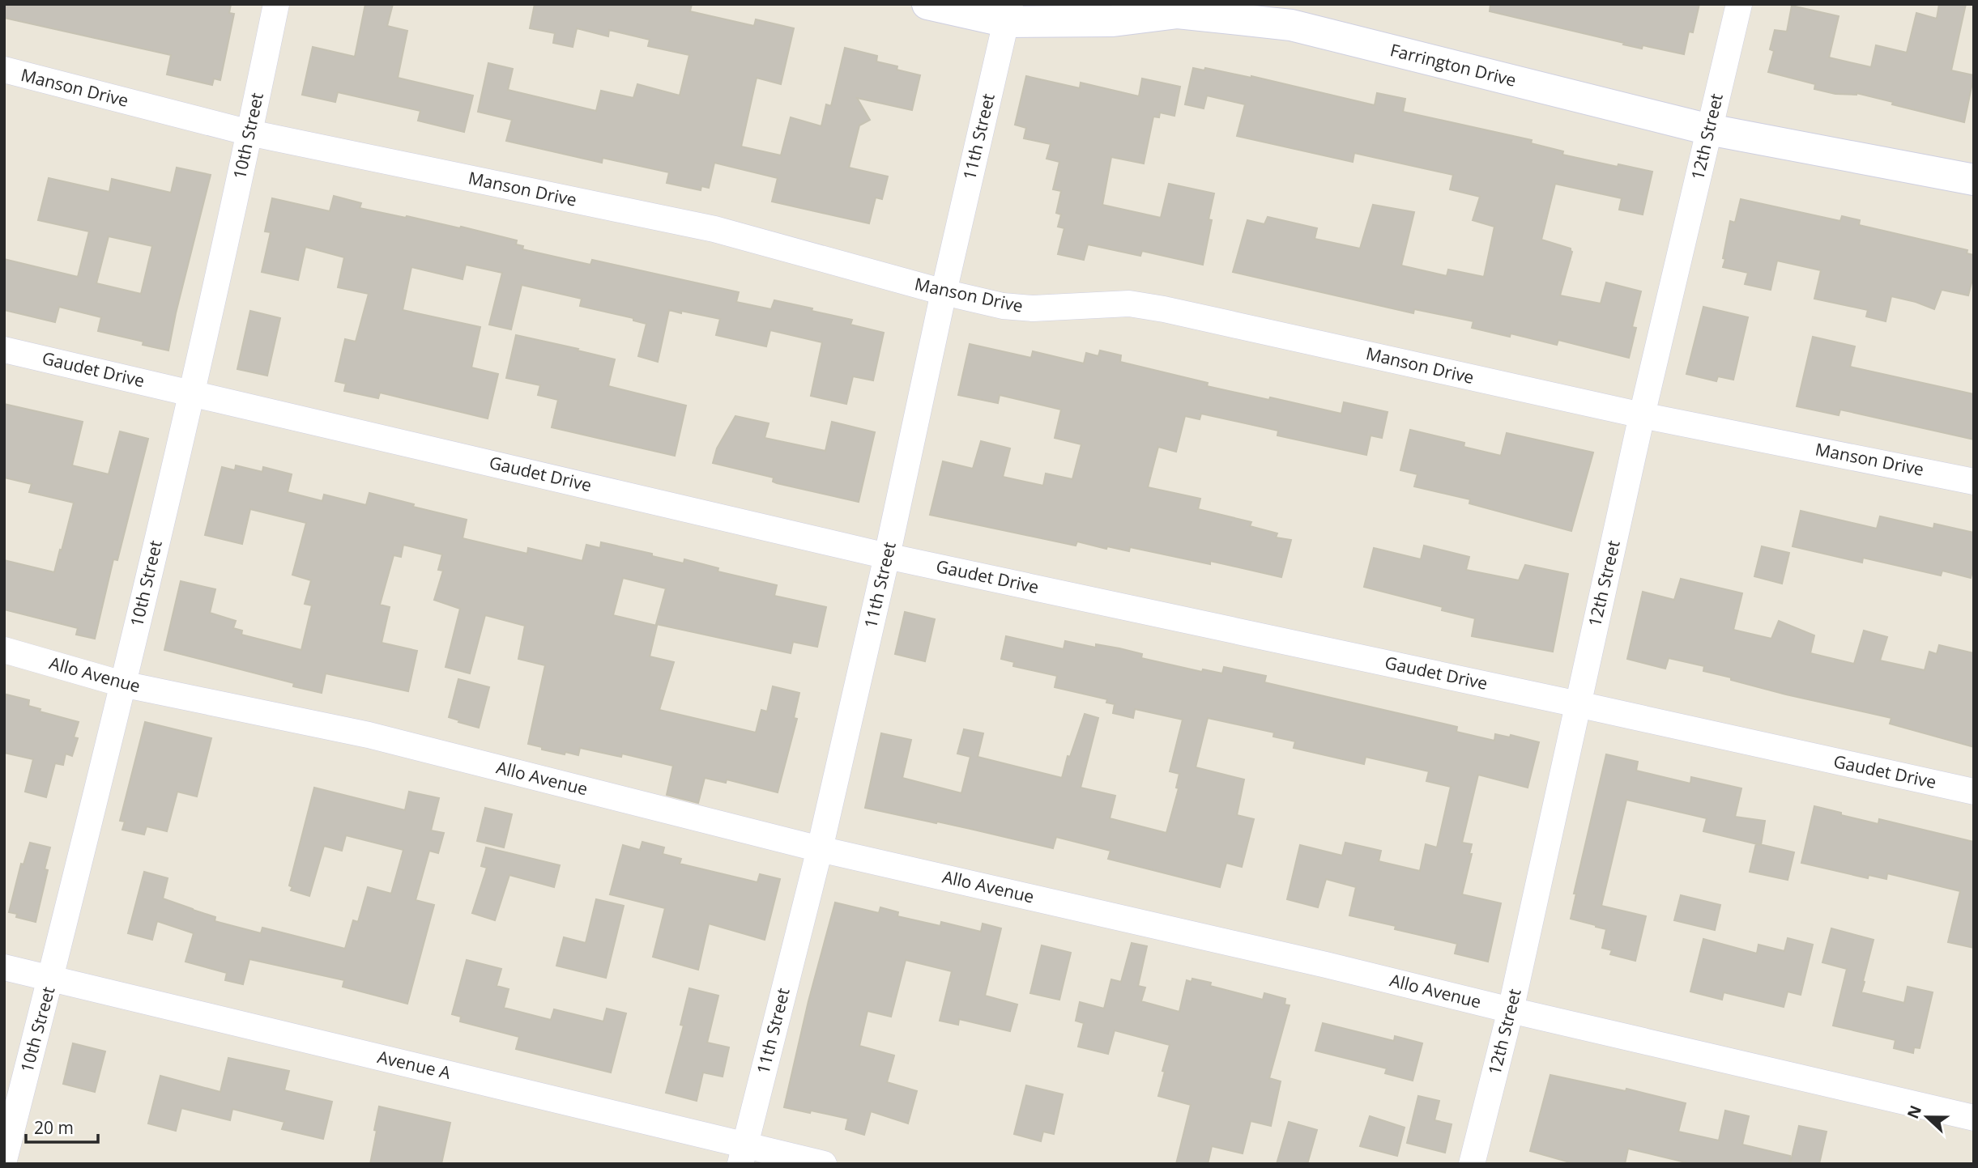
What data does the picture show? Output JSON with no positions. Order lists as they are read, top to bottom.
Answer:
{
  "streets": {
    "street": [
      "Farrington Drive",
      "Manson Drive",
      "10th Street",
      "11th Street",
      "12th Street",
      "Gaudet Drive",
      "Allo Avenue",
      "Avenue A"
    ]
  },
  "crossings": [
    ["Farrington Drive", "11th Street"],
    ["Farrington Drive", "12th Street"],
    ["Manson Drive", "10th Street"],
    ["Manson Drive", "11th Street"],
    ["Manson Drive", "12th Street"],
    ["10th Street", "Gaudet Drive"],
    ["10th Street", "Allo Avenue"],
    ["10th Street", "Avenue A"],
    ["11th Street", "Gaudet Drive"],
    ["11th Street", "Allo Avenue"],
    ["11th Street", "Avenue A"],
    ["12th Street", "Gaudet Drive"],
    ["12th Street", "Allo Avenue"]
  ],
  "scale_bar": "20 m",
  "north": "left"
}
